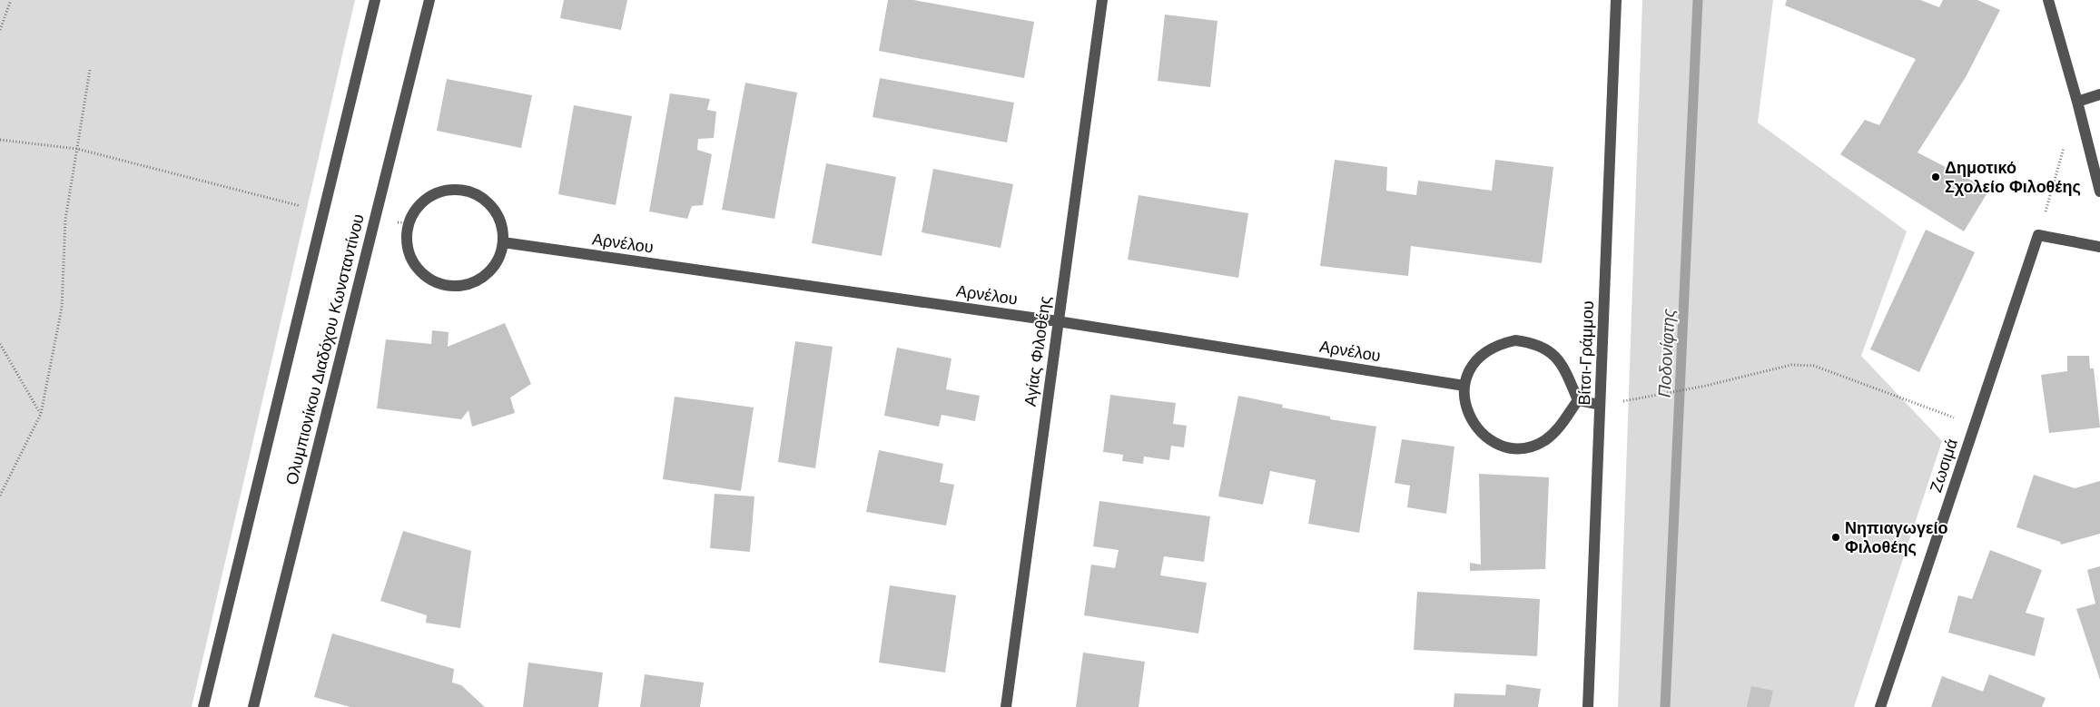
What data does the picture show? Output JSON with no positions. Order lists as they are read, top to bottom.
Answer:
{
  "streets": {
    "street": [
      "Αρνέλου",
      "Ολυμπιονίκου Διαδόχου Κωνσταντίνου",
      "Αγίας Φιλοθέης",
      "Βίτσι-Γράμμου",
      "Ζωσιμά"
    ]
  },
  "crossings": [
    ["Αρνέλου", "Αγίας Φιλοθέης"]
  ],
  "water": ["Ποδονίφτης"],
  "places": ["Δημοτικό Σχολείο Φιλοθέης", "Νηπιαγωγείο Φιλοθέης"]
}
